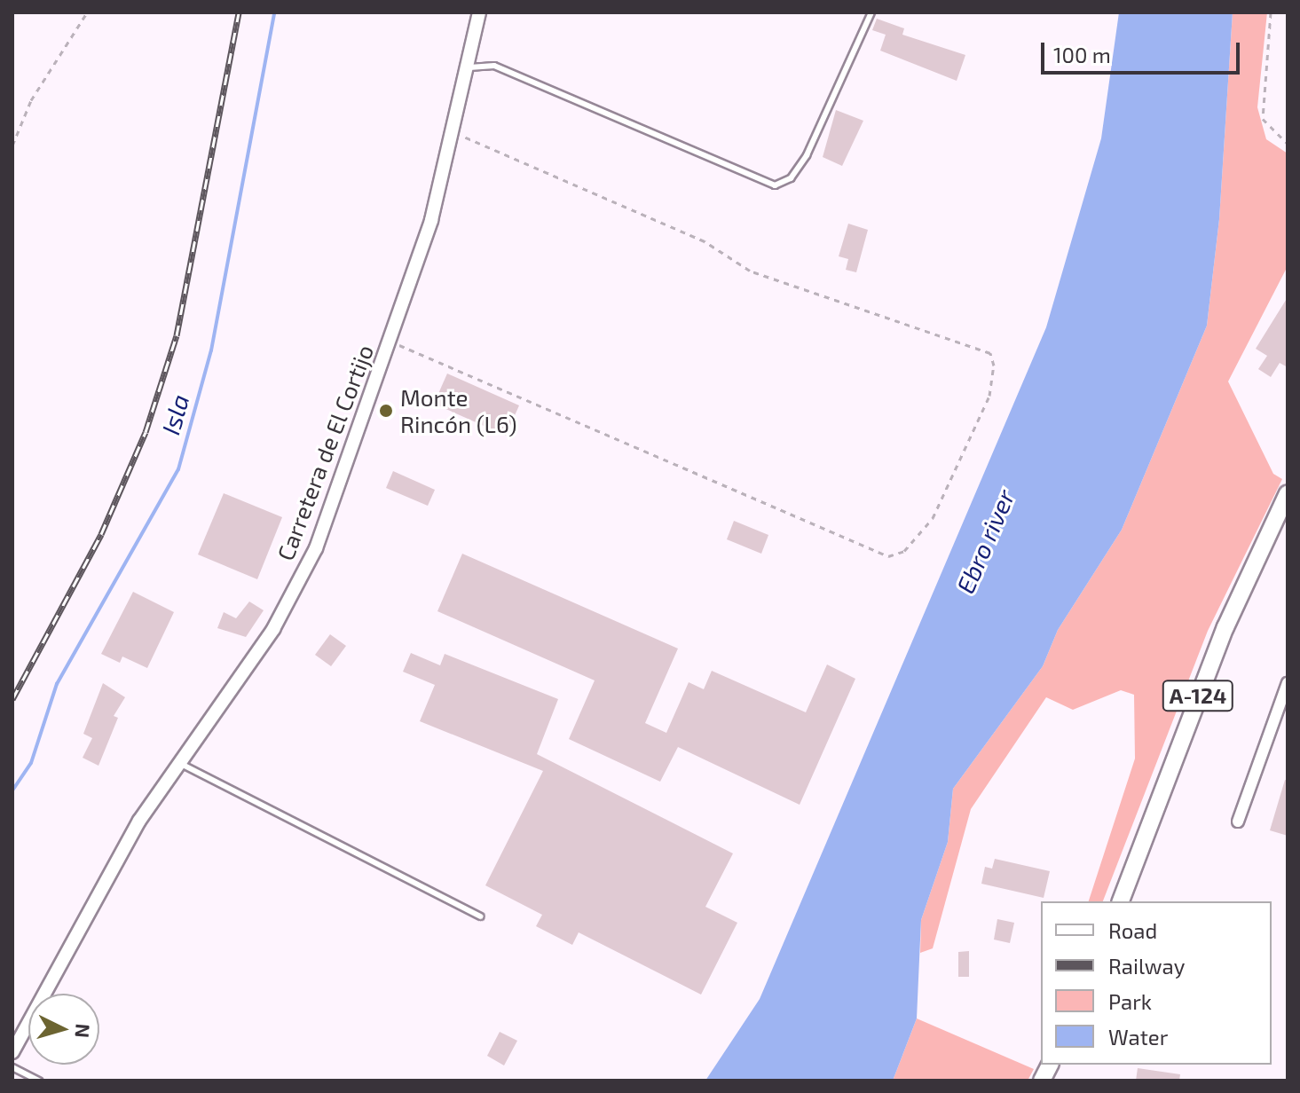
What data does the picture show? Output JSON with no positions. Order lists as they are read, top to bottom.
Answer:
{
  "streets": {
    "main road": ["A-124"],
    "street": ["Carretera de El Cortijo"]
  },
  "water": ["Isla", "Ebro river"],
  "places": ["Monte Rincón (L6)"],
  "legend": [
    "Road",
    "Railway",
    "Park",
    "Water"
  ],
  "scale_bar": "100 m",
  "north": "right"
}
